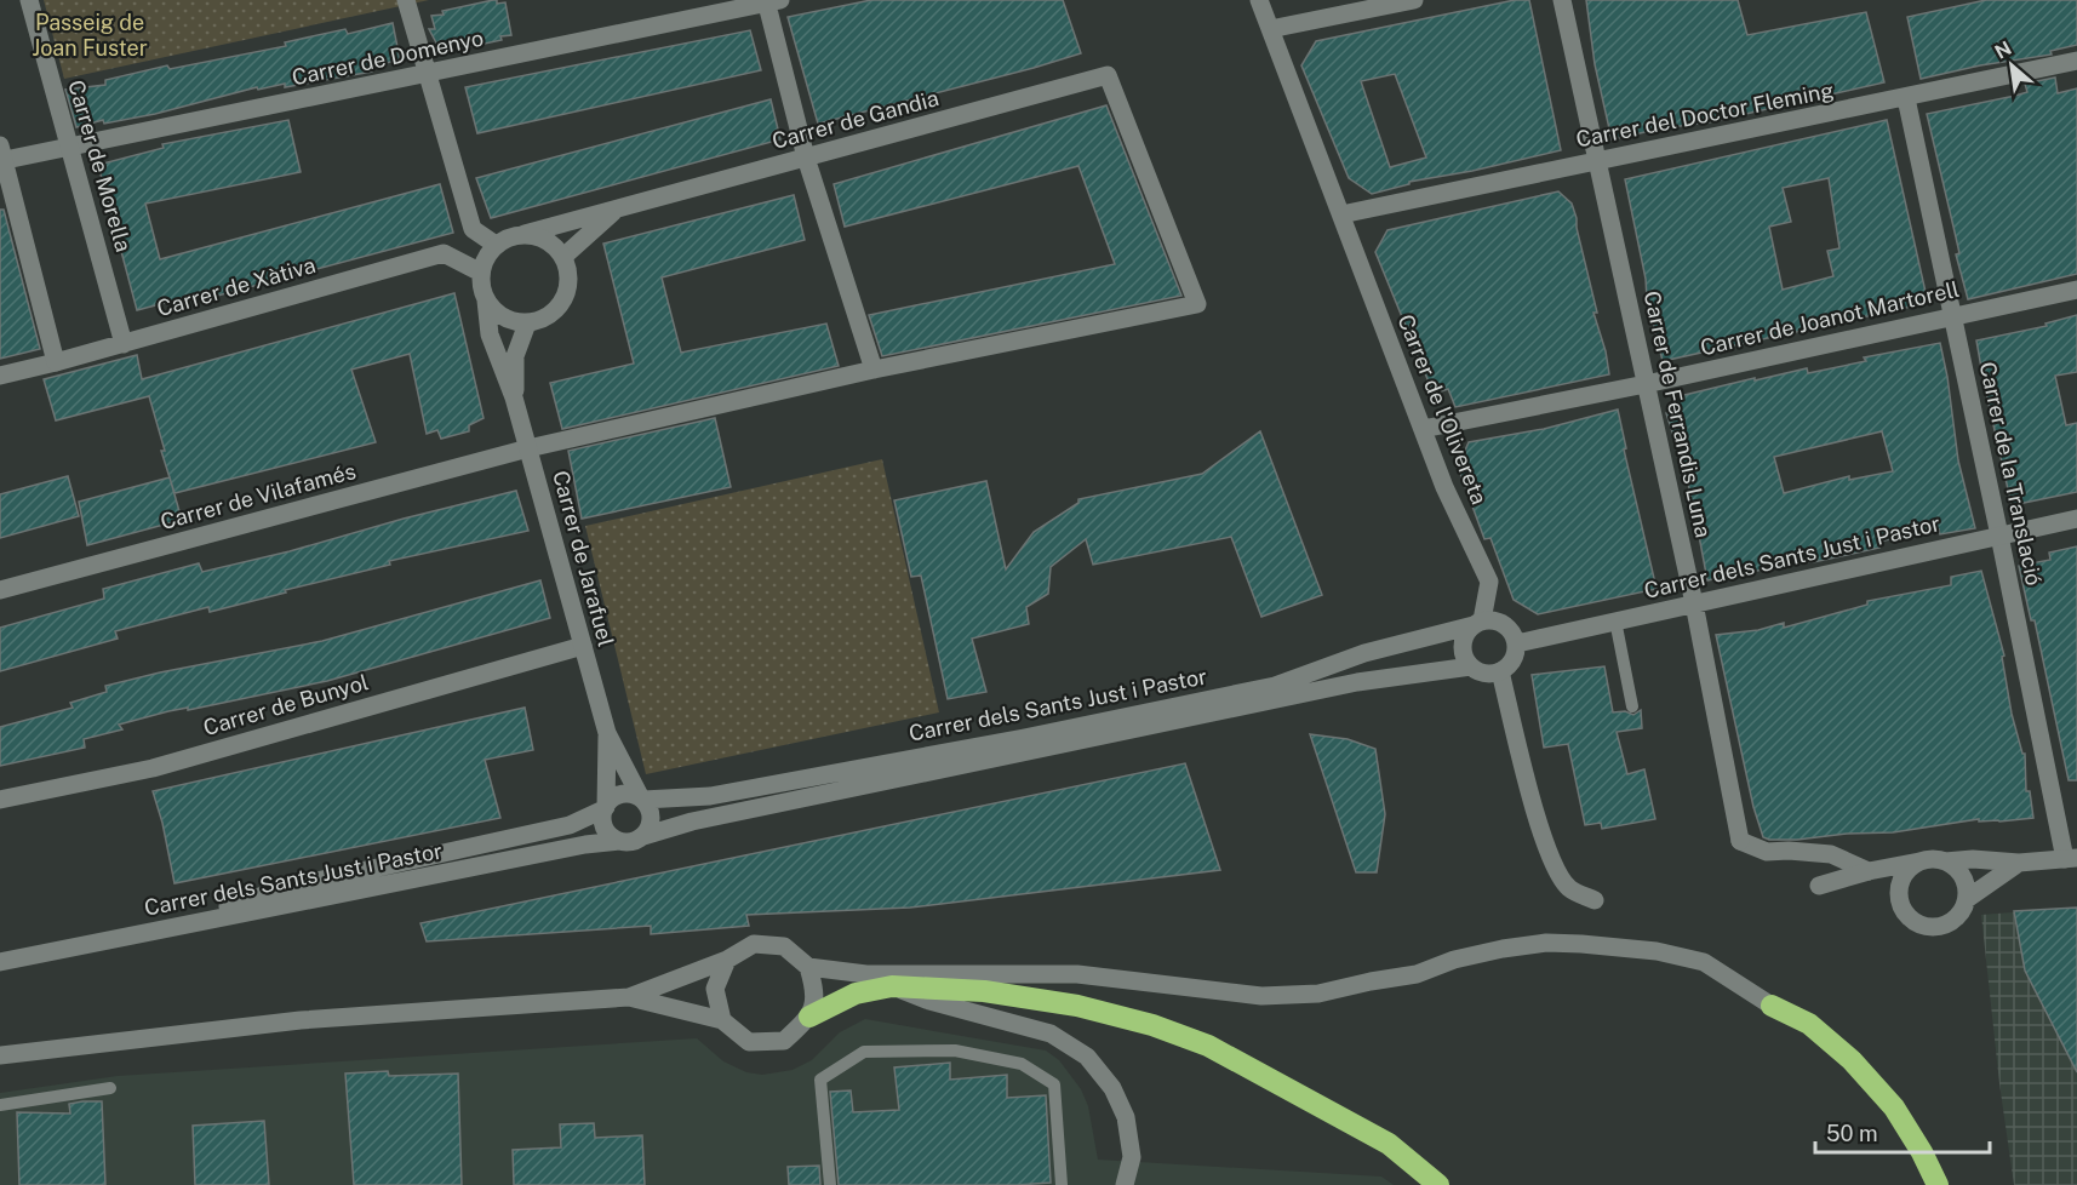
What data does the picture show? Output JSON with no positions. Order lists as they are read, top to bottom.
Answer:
{
  "streets": {
    "street": [
      "Carrer de Domenyo",
      "Carrer del Doctor Fleming",
      "Carrer de Gandia",
      "Carrer de Morella",
      "Carrer de Xàtiva",
      "Carrer de Joanot Martorell",
      "Carrer de l'Olivereta",
      "Carrer de Ferrandis Luna",
      "Carrer de la Translació",
      "Carrer de Vilafamés",
      "Carrer dels Sants Just i Pastor",
      "Carrer de Jarafuel",
      "Carrer de Bunyol"
    ]
  },
  "crossings": [
    ["Carrer de Domenyo", "Carrer de Morella"],
    ["Carrer del Doctor Fleming", "Carrer de l'Olivereta"],
    ["Carrer del Doctor Fleming", "Carrer de Ferrandis Luna"],
    ["Carrer del Doctor Fleming", "Carrer de la Translació"],
    ["Carrer de Gandia", "Carrer de Xàtiva"],
    ["Carrer de Gandia", "Carrer de Vilafamés"],
    ["Carrer de Gandia", "Carrer de Jarafuel"],
    ["Carrer de Morella", "Carrer de Xàtiva"],
    ["Carrer de Xàtiva", "Carrer de Jarafuel"],
    ["Carrer de Joanot Martorell", "Carrer de l'Olivereta"],
    ["Carrer de Joanot Martorell", "Carrer de Ferrandis Luna"],
    ["Carrer de Joanot Martorell", "Carrer de la Translació"],
    ["Carrer de l'Olivereta", "Carrer dels Sants Just i Pastor"],
    ["Carrer de Ferrandis Luna", "Carrer dels Sants Just i Pastor"],
    ["Carrer de la Translació", "Carrer dels Sants Just i Pastor"],
    ["Carrer de Vilafamés", "Carrer de Jarafuel"],
    ["Carrer dels Sants Just i Pastor", "Carrer de Jarafuel"],
    ["Carrer de Jarafuel", "Carrer de Bunyol"]
  ],
  "parks": ["Passeig de Joan Fuster"],
  "scale_bar": "50 m",
  "north": "top left"
}
